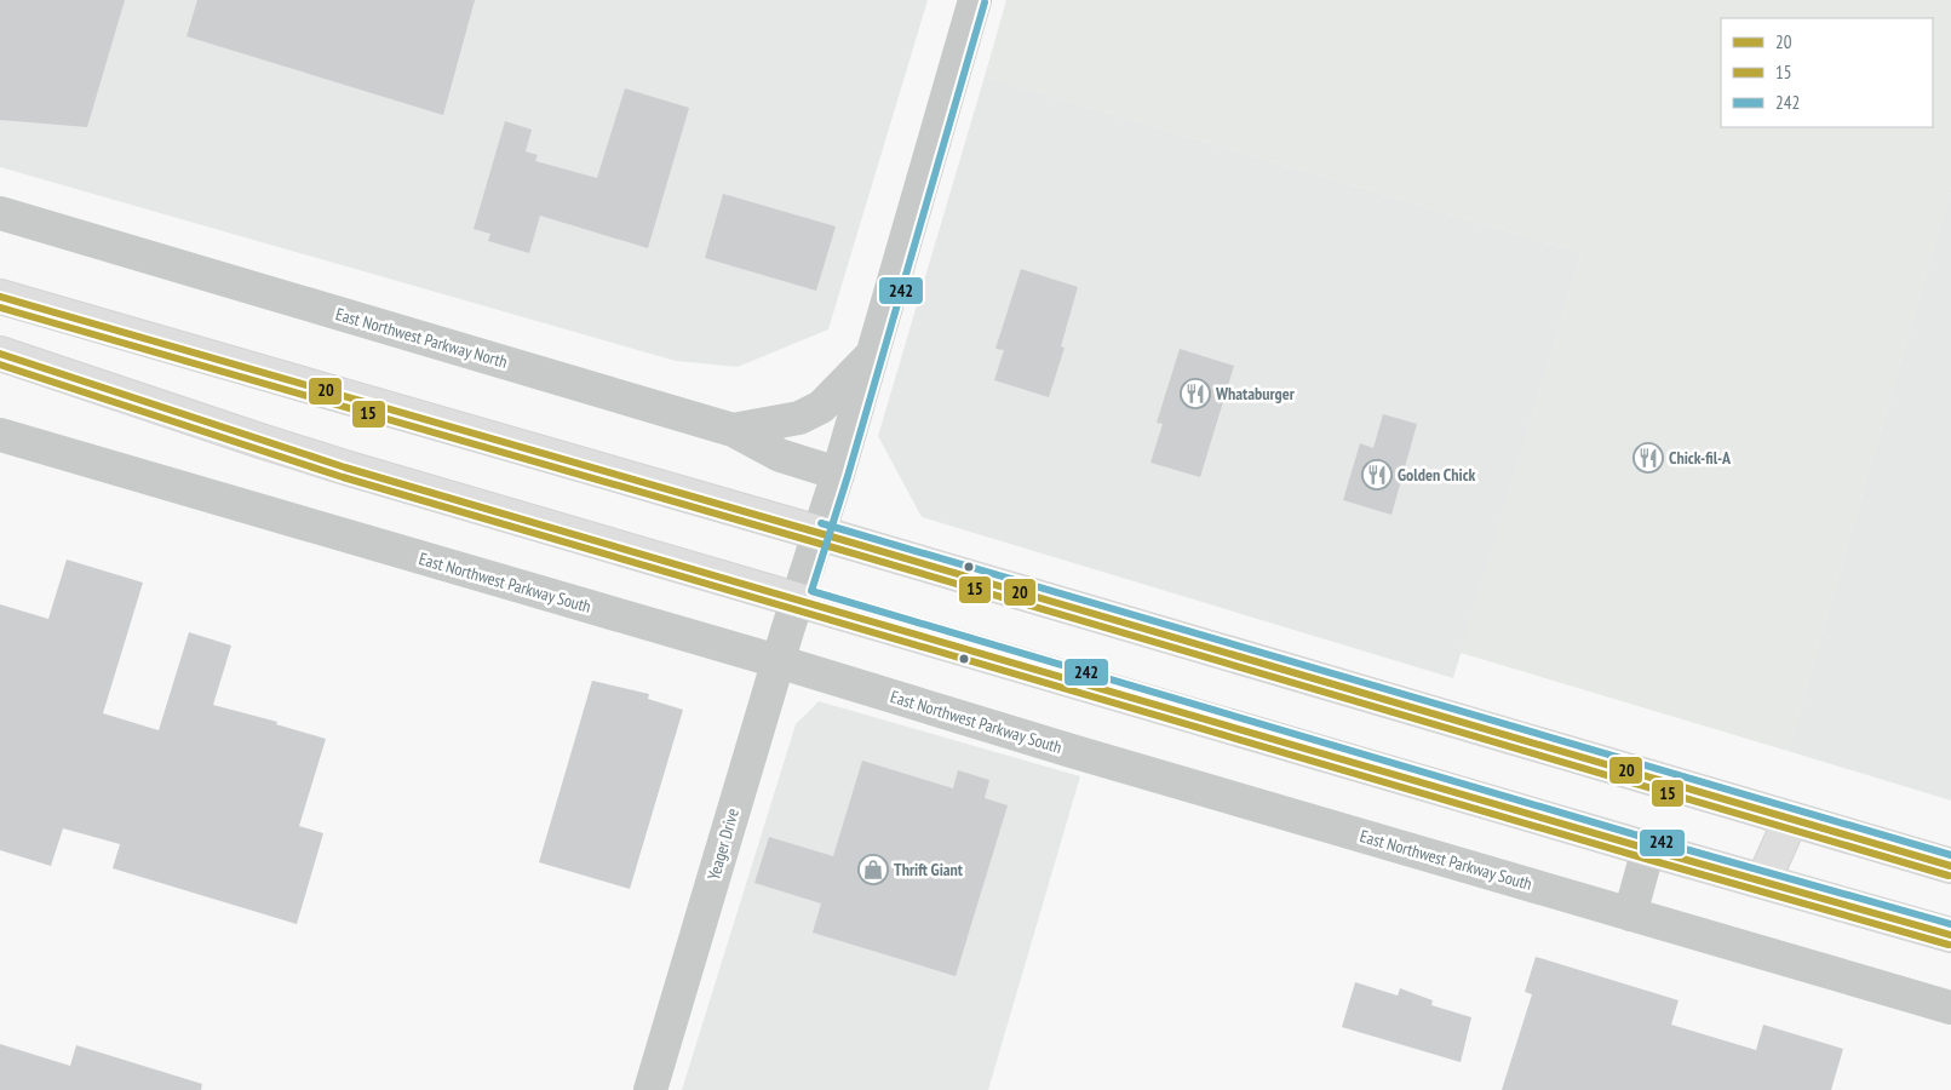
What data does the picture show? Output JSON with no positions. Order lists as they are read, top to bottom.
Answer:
{
  "streets": {
    "street": ["East Northwest Parkway North", "East Northwest Parkway South", "Yeager Drive"]
  },
  "crossings": [
    ["East Northwest Parkway North", "Yeager Drive"],
    ["East Northwest Parkway South", "Yeager Drive"]
  ],
  "places": {
    "restaurant": ["Whataburger", "Chick-fil-A", "Golden Chick"],
    "shop": ["Thrift Giant"]
  },
  "lines": ["transit line 242", "transit line 20", "transit line 15"],
  "legend": ["20", "15", "242"]
}
